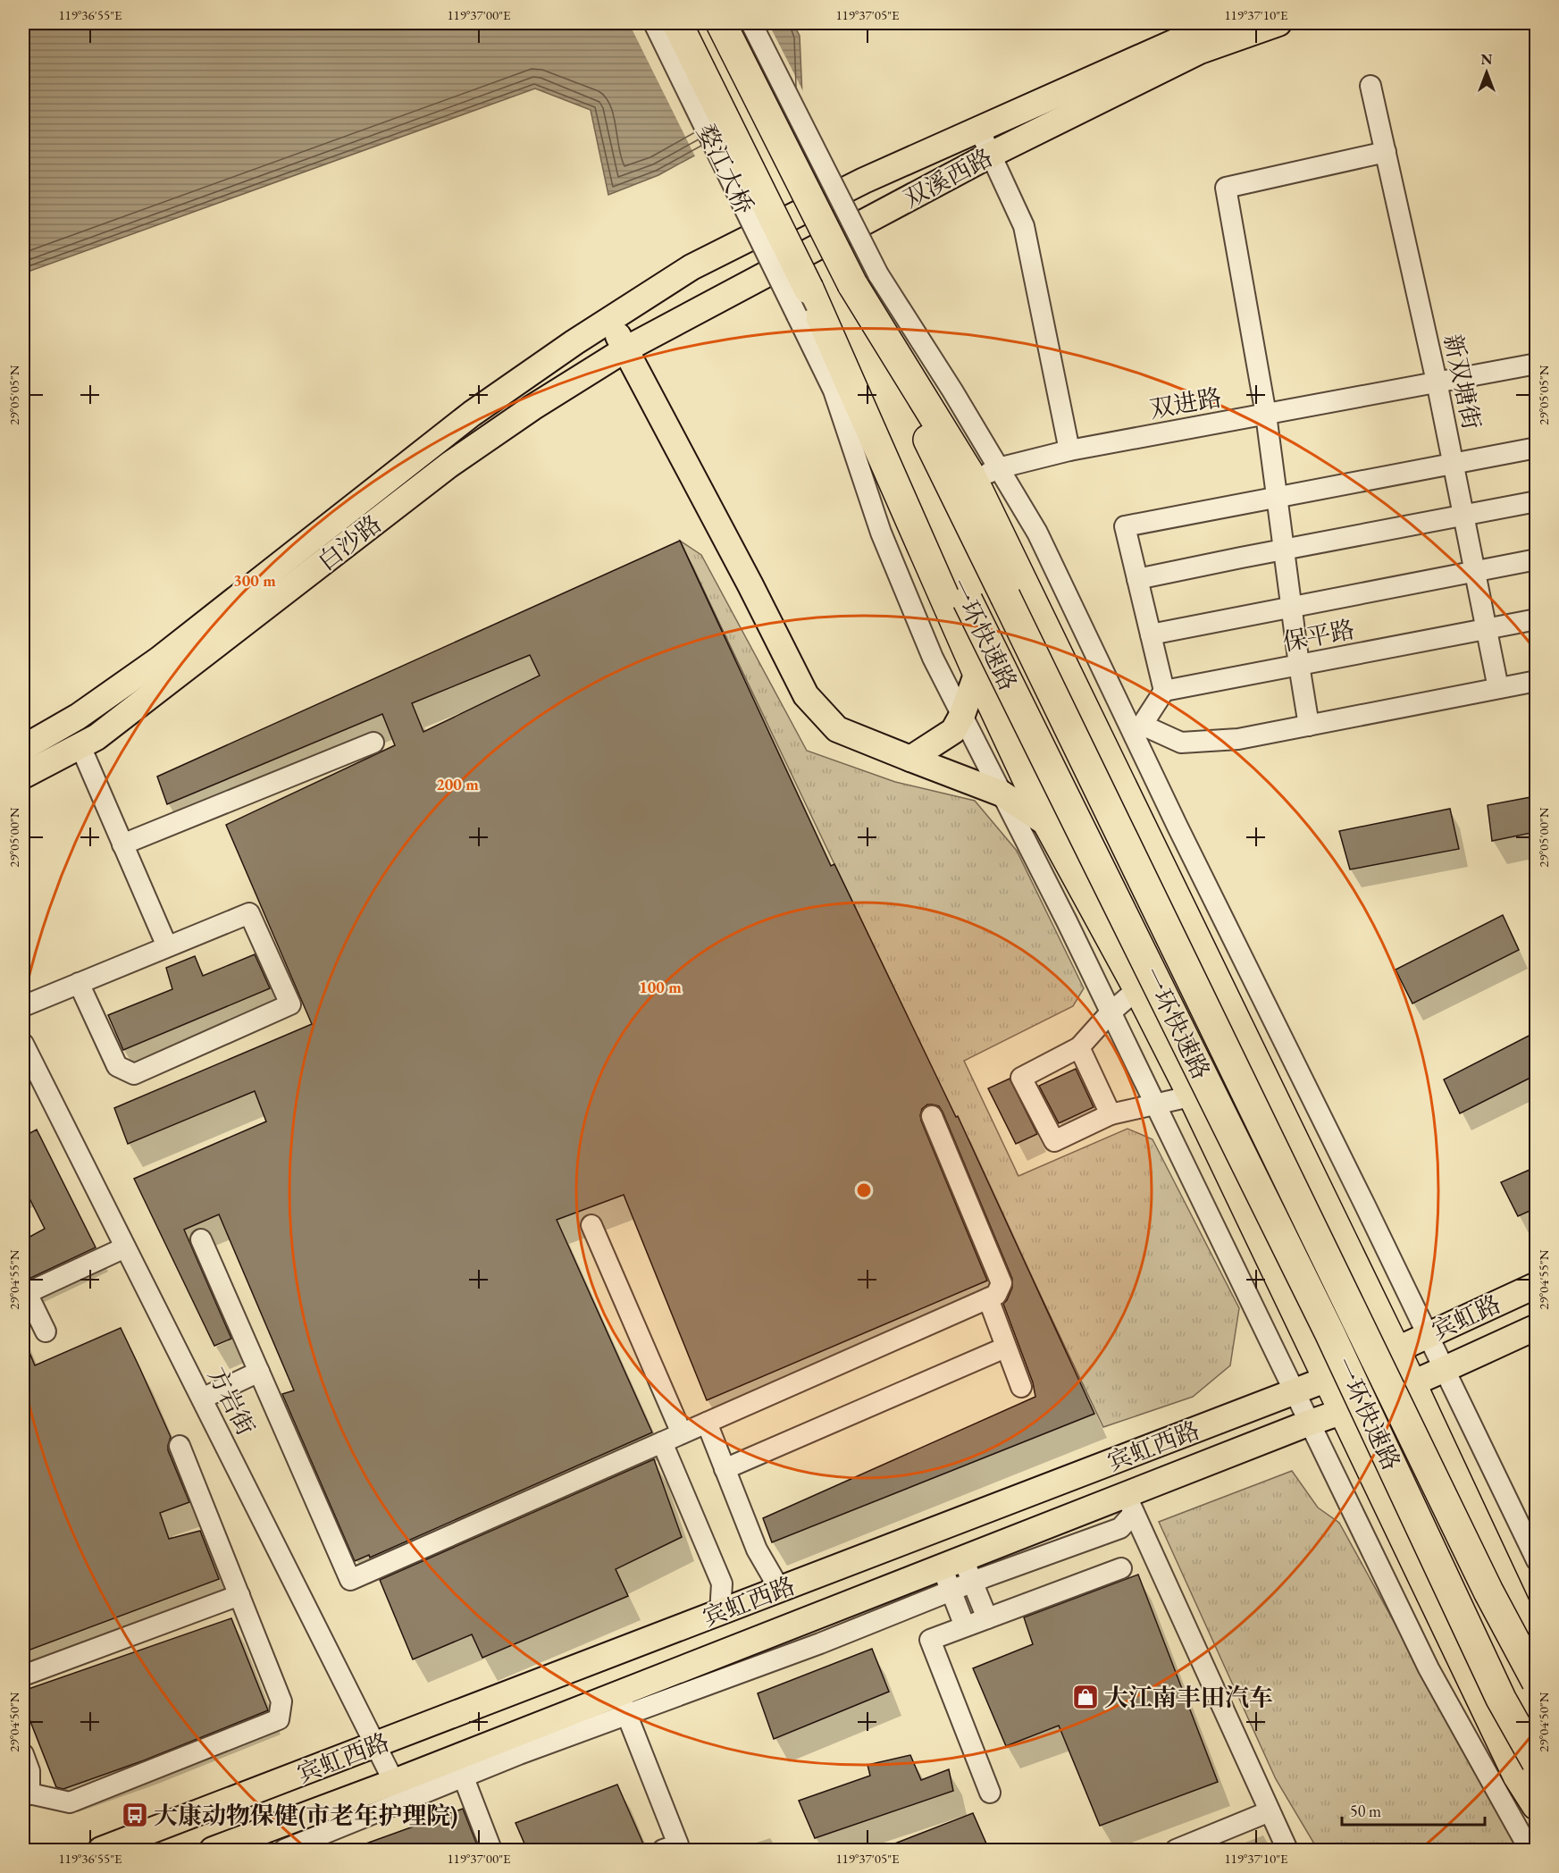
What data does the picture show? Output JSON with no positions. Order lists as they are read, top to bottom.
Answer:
{
  "streets": {
    "highway": ["婺江大桥", "一环快速路"],
    "main road": [
      "双溪西路",
      "白沙路",
      "宾虹路",
      "宾虹西路"
    ],
    "street": [
      "新双塘街",
      "双进路",
      "保平路",
      "方岩街"
    ]
  },
  "crossings": [
    ["婺江大桥", "一环快速路"],
    ["婺江大桥", "宾虹西路"],
    ["双溪西路", "白沙路"],
    ["新双塘街", "双进路"],
    ["新双塘街", "保平路"],
    ["宾虹路", "宾虹西路"],
    ["方岩街", "宾虹西路"]
  ],
  "places": {
    "shop": ["大江南丰田汽车"],
    "bus stop": ["大康动物保健(市老年护理院)"]
  },
  "scale_bar": "50 m",
  "north": "top",
  "coordinates": [
    "119°36'55\"E",
    "119°37'00\"E",
    "119°37'05\"E",
    "119°37'10\"E",
    "29°05'05\"N",
    "29°05'00\"N",
    "29°04'55\"N",
    "29°04'50\"N"
  ],
  "rings": ["300 m", "200 m", "100 m"]
}
